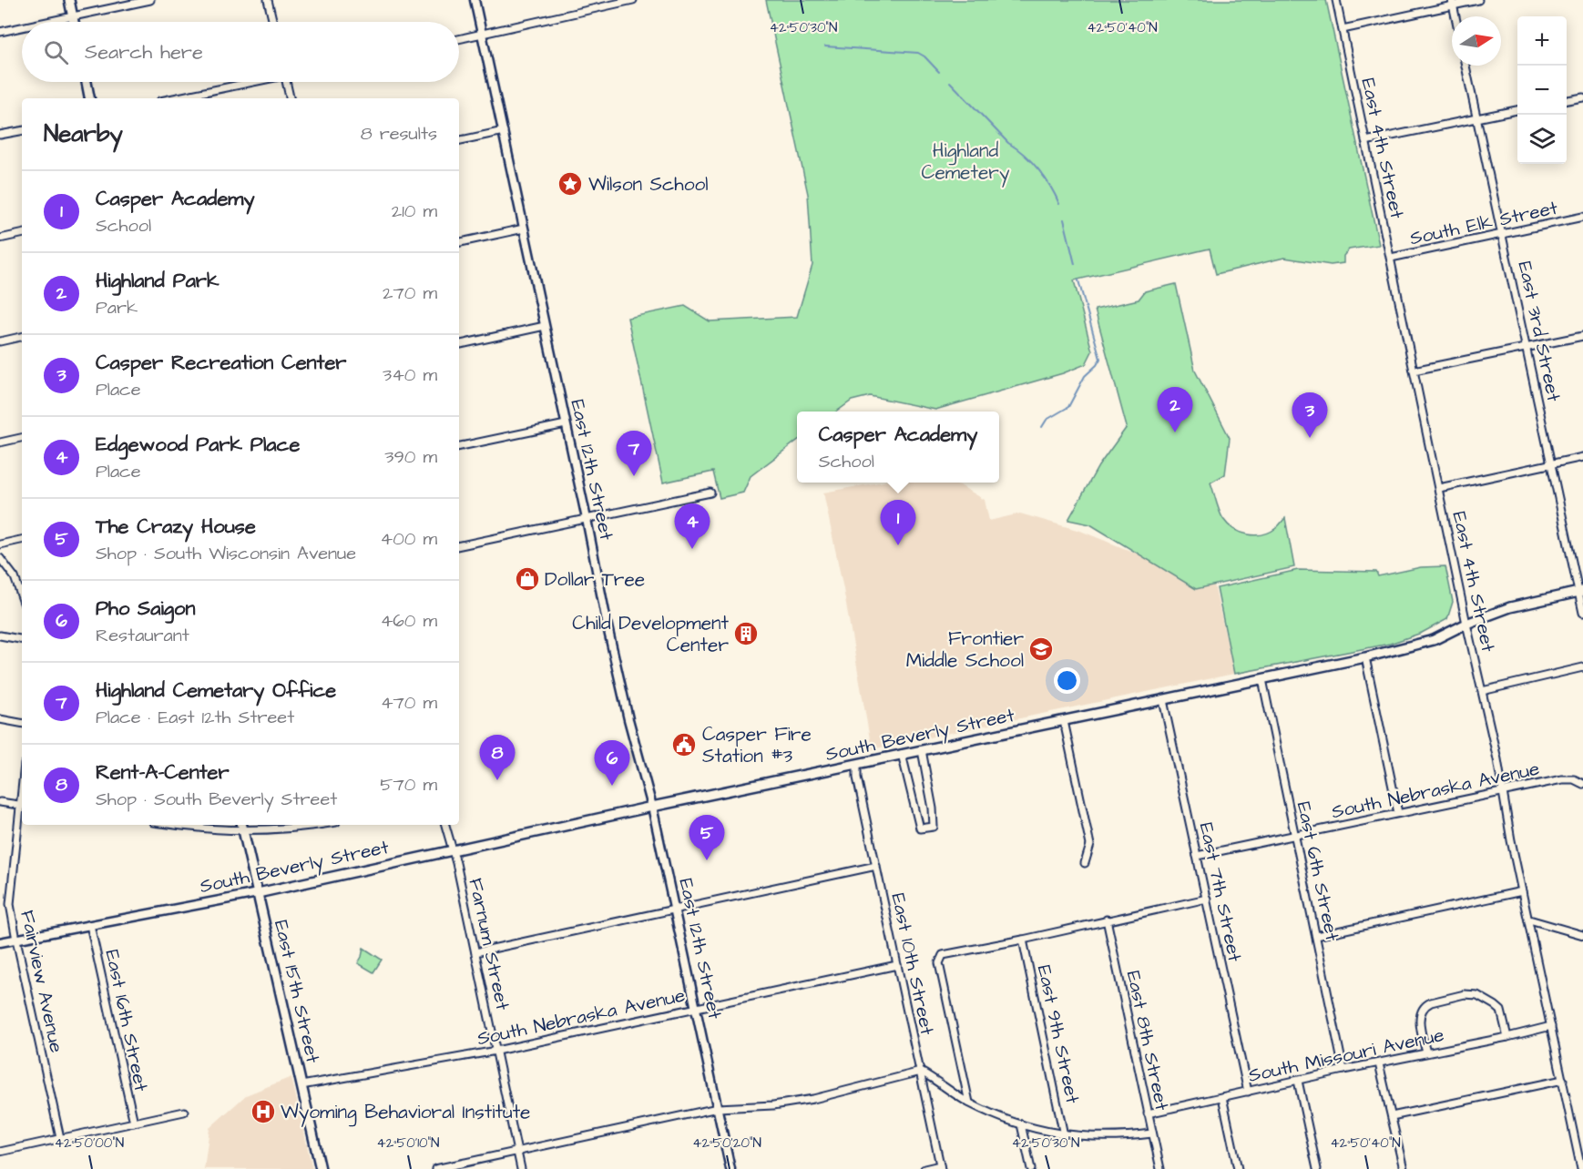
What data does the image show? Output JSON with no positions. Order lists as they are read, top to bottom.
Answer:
{
  "streets": {
    "main road": ["South Beverly Street", "East 15th Street"],
    "street": [
      "East 4th Street",
      "South Elk Street",
      "East 3rd Street",
      "East 12th Street",
      "South Nebraska Avenue",
      "East 6th Street",
      "East 7th Street",
      "Farnum Street",
      "East 10th Street",
      "Fairview Avenue",
      "East 16th Street",
      "East 9th Street",
      "East 8th Street",
      "South Missouri Avenue"
    ]
  },
  "crossings": [
    ["East 4th Street", "South Elk Street"],
    ["East 4th Street", "South Beverly Street"],
    ["East 4th Street", "South Nebraska Avenue"],
    ["East 4th Street", "South Missouri Avenue"],
    ["South Elk Street", "East 3rd Street"],
    ["East 3rd Street", "South Beverly Street"],
    ["East 12th Street", "South Beverly Street"],
    ["East 12th Street", "South Nebraska Avenue"],
    ["South Beverly Street", "East 6th Street"],
    ["South Beverly Street", "East 7th Street"],
    ["South Beverly Street", "Farnum Street"],
    ["South Beverly Street", "East 10th Street"],
    ["South Beverly Street", "Fairview Avenue"],
    ["South Beverly Street", "East 15th Street"],
    ["South Beverly Street", "East 16th Street"],
    ["South Nebraska Avenue", "East 6th Street"],
    ["South Nebraska Avenue", "East 7th Street"],
    ["South Nebraska Avenue", "Farnum Street"],
    ["South Nebraska Avenue", "East 10th Street"],
    ["South Nebraska Avenue", "East 15th Street"],
    ["East 6th Street", "South Missouri Avenue"],
    ["East 7th Street", "South Missouri Avenue"],
    ["East 8th Street", "South Missouri Avenue"]
  ],
  "parks": ["Highland Cemetery"],
  "places": {
    "place": ["Wilson School"],
    "shop": ["Dollar Tree"],
    "building": ["Child Development Center"],
    "school or university": ["Frontier Middle School"],
    "public building": ["Casper Fire Station #3"],
    "hospital": ["Wyoming Behavioral Institute"]
  },
  "north": "right",
  "page": {
    "map_buttons": ["+", "−"],
    "search": "Search here",
    "heading": ["Nearby", "8 results"],
    "list": [
      {
        "mark": "1",
        "name": "Casper Academy",
        "note": "School",
        "value": "210 m"
      },
      {
        "mark": "2",
        "name": "Highland Park",
        "note": "Park",
        "value": "270 m"
      },
      {
        "mark": "3",
        "name": "Casper Recreation Center",
        "note": "Place",
        "value": "340 m"
      },
      {
        "mark": "4",
        "name": "Edgewood Park Place",
        "note": "Place",
        "value": "390 m"
      },
      {
        "mark": "5",
        "name": "The Crazy House",
        "note": "Shop · South Wisconsin Avenue",
        "value": "400 m"
      },
      {
        "mark": "6",
        "name": "Pho Saigon",
        "note": "Restaurant",
        "value": "460 m"
      },
      {
        "mark": "7",
        "name": "Highland Cemetary Office",
        "note": "Place · East 12th Street",
        "value": "470 m"
      },
      {
        "mark": "8",
        "name": "Rent-A-Center",
        "note": "Shop · South Beverly Street",
        "value": "570 m"
      }
    ],
    "pins": [
      "2",
      "3",
      "7",
      "1",
      "4",
      "8",
      "6",
      "5"
    ],
    "popup": ["Casper Academy", "School"]
  },
  "coordinates": [
    "42°50'30\"N",
    "42°50'40\"N",
    "42°50'00\"N",
    "42°50'10\"N",
    "42°50'20\"N"
  ]
}
